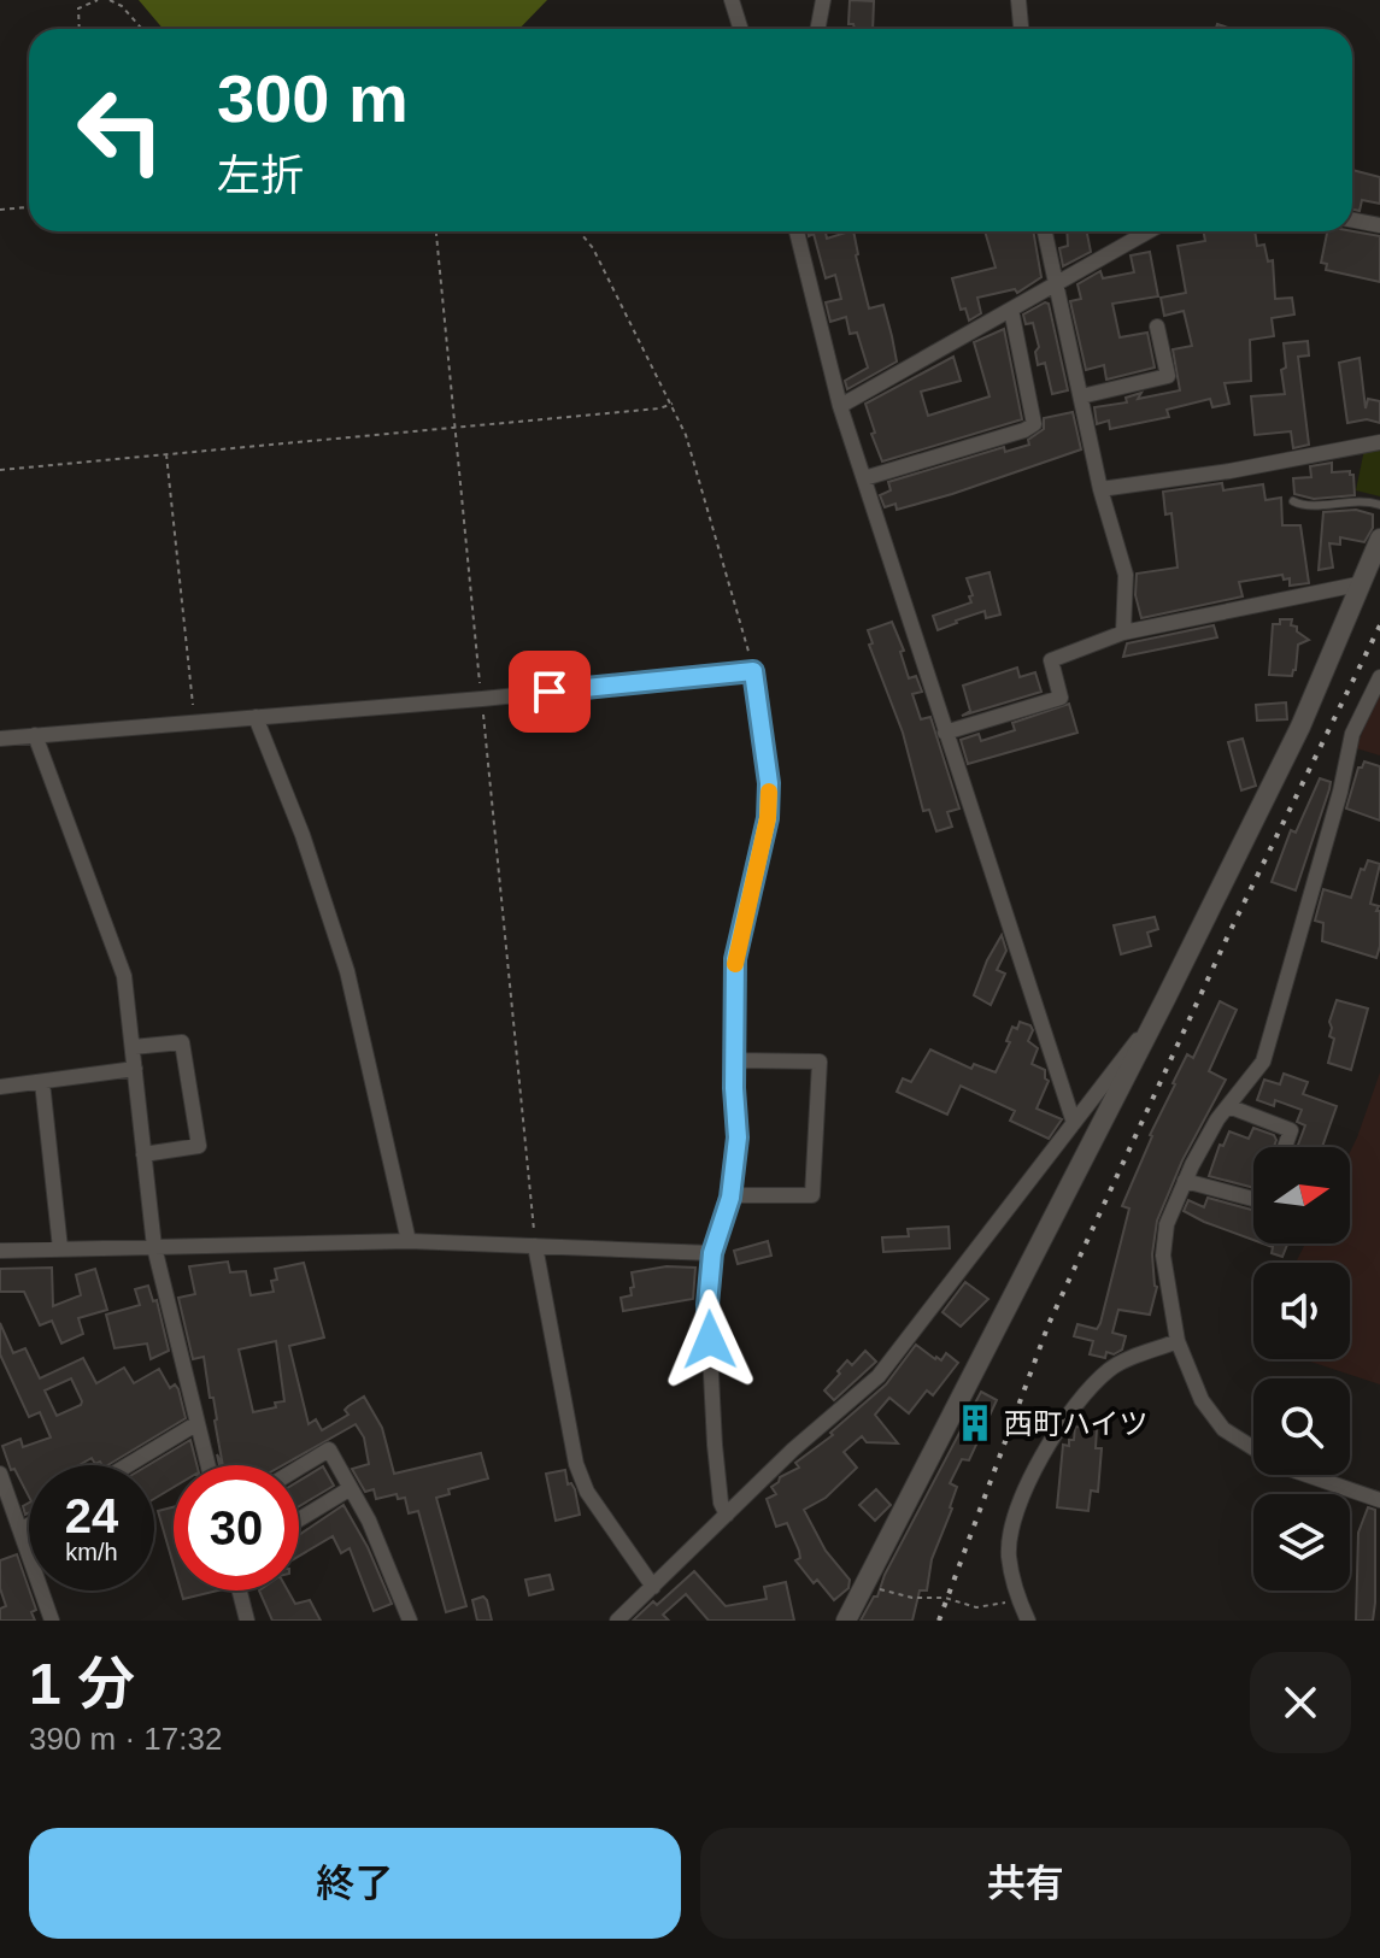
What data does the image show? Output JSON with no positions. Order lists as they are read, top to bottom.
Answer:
{
  "places": {
    "building": ["西町ハイツ"]
  },
  "north": "right",
  "page": {
    "turn": ["300 m", "左折"],
    "speed": "24 km/h",
    "limit": "30",
    "heading": ["1 分", "390 m · 17:32"],
    "buttons": ["終了", "共有"]
  }
}
